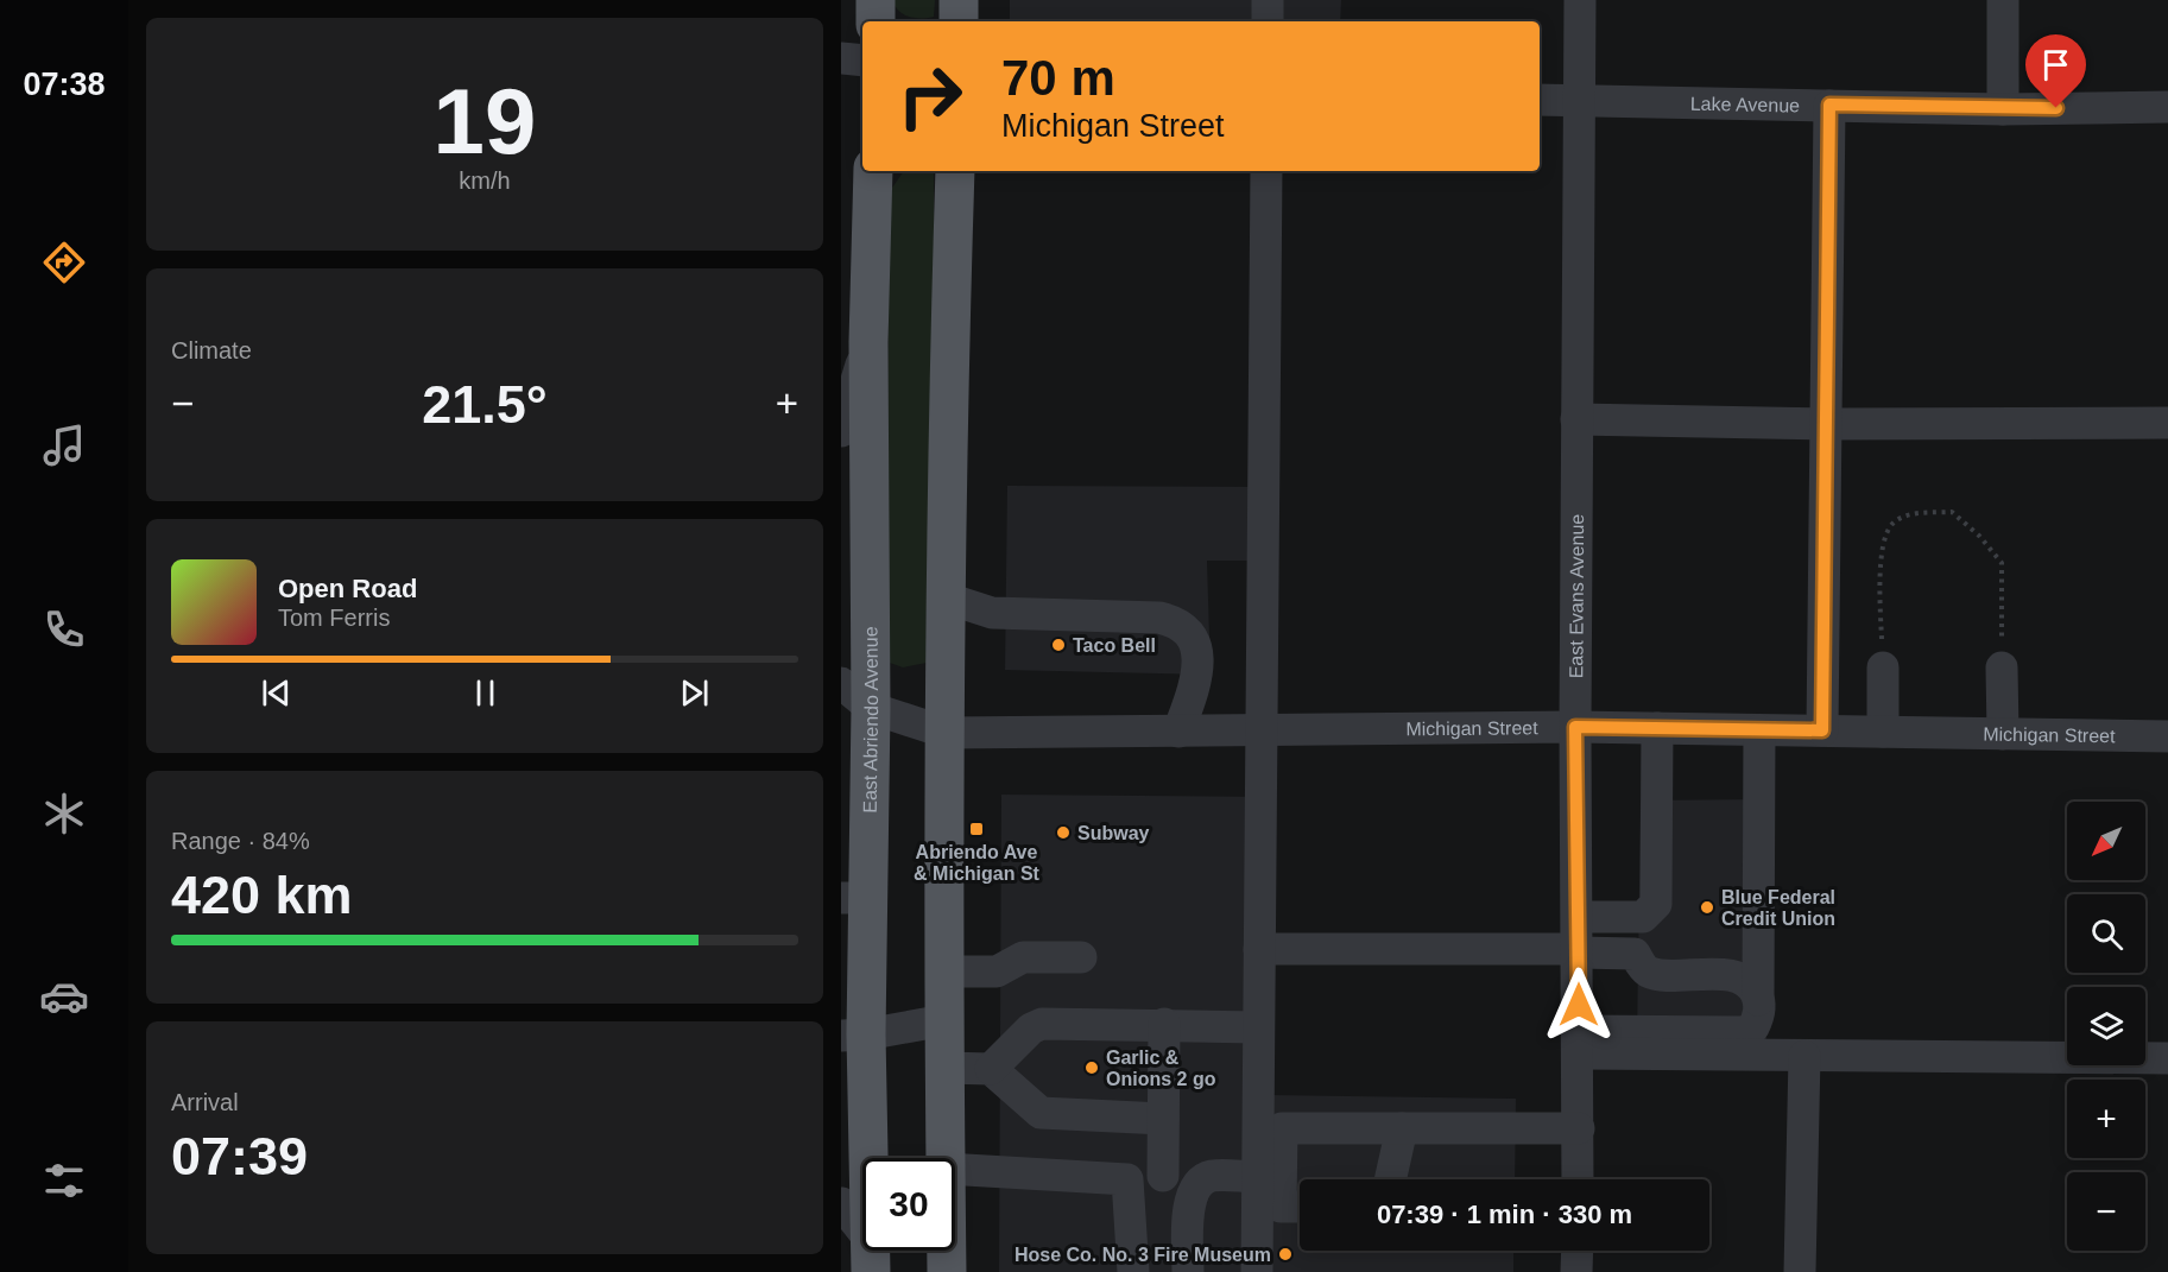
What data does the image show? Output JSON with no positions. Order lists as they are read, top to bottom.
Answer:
{
  "streets": {
    "main road": ["East Abriendo Avenue"],
    "street": ["Lake Avenue", "East Evans Avenue", "Michigan Street"]
  },
  "crossings": [
    ["Lake Avenue", "East Evans Avenue"],
    ["East Evans Avenue", "Michigan Street"],
    ["East Abriendo Avenue", "Michigan Street"]
  ],
  "places": {
    "other": [
      "Taco Bell",
      "Subway",
      "Blue Federal Credit Union",
      "Garlic & Onions 2 go",
      "Hose Co. No. 3 Fire Museum"
    ],
    "transit": ["Abriendo Ave & Michigan St"]
  },
  "north": "bottom left",
  "page": {
    "tabs": "07:38",
    "tile": [
      ["19", "km/h"],
      "Climate",
      ["Range · 84%", "420 km"],
      ["Arrival", "07:39"]
    ],
    "turn": ["70 m", "Michigan Street"],
    "heat": ["−", "21.5°", "+"],
    "song": ["Open Road", "Tom Ferris"],
    "map_buttons": ["+", "−"],
    "limit": "30",
    "trip": "07:39 · 1 min · 330 m"
  }
}
